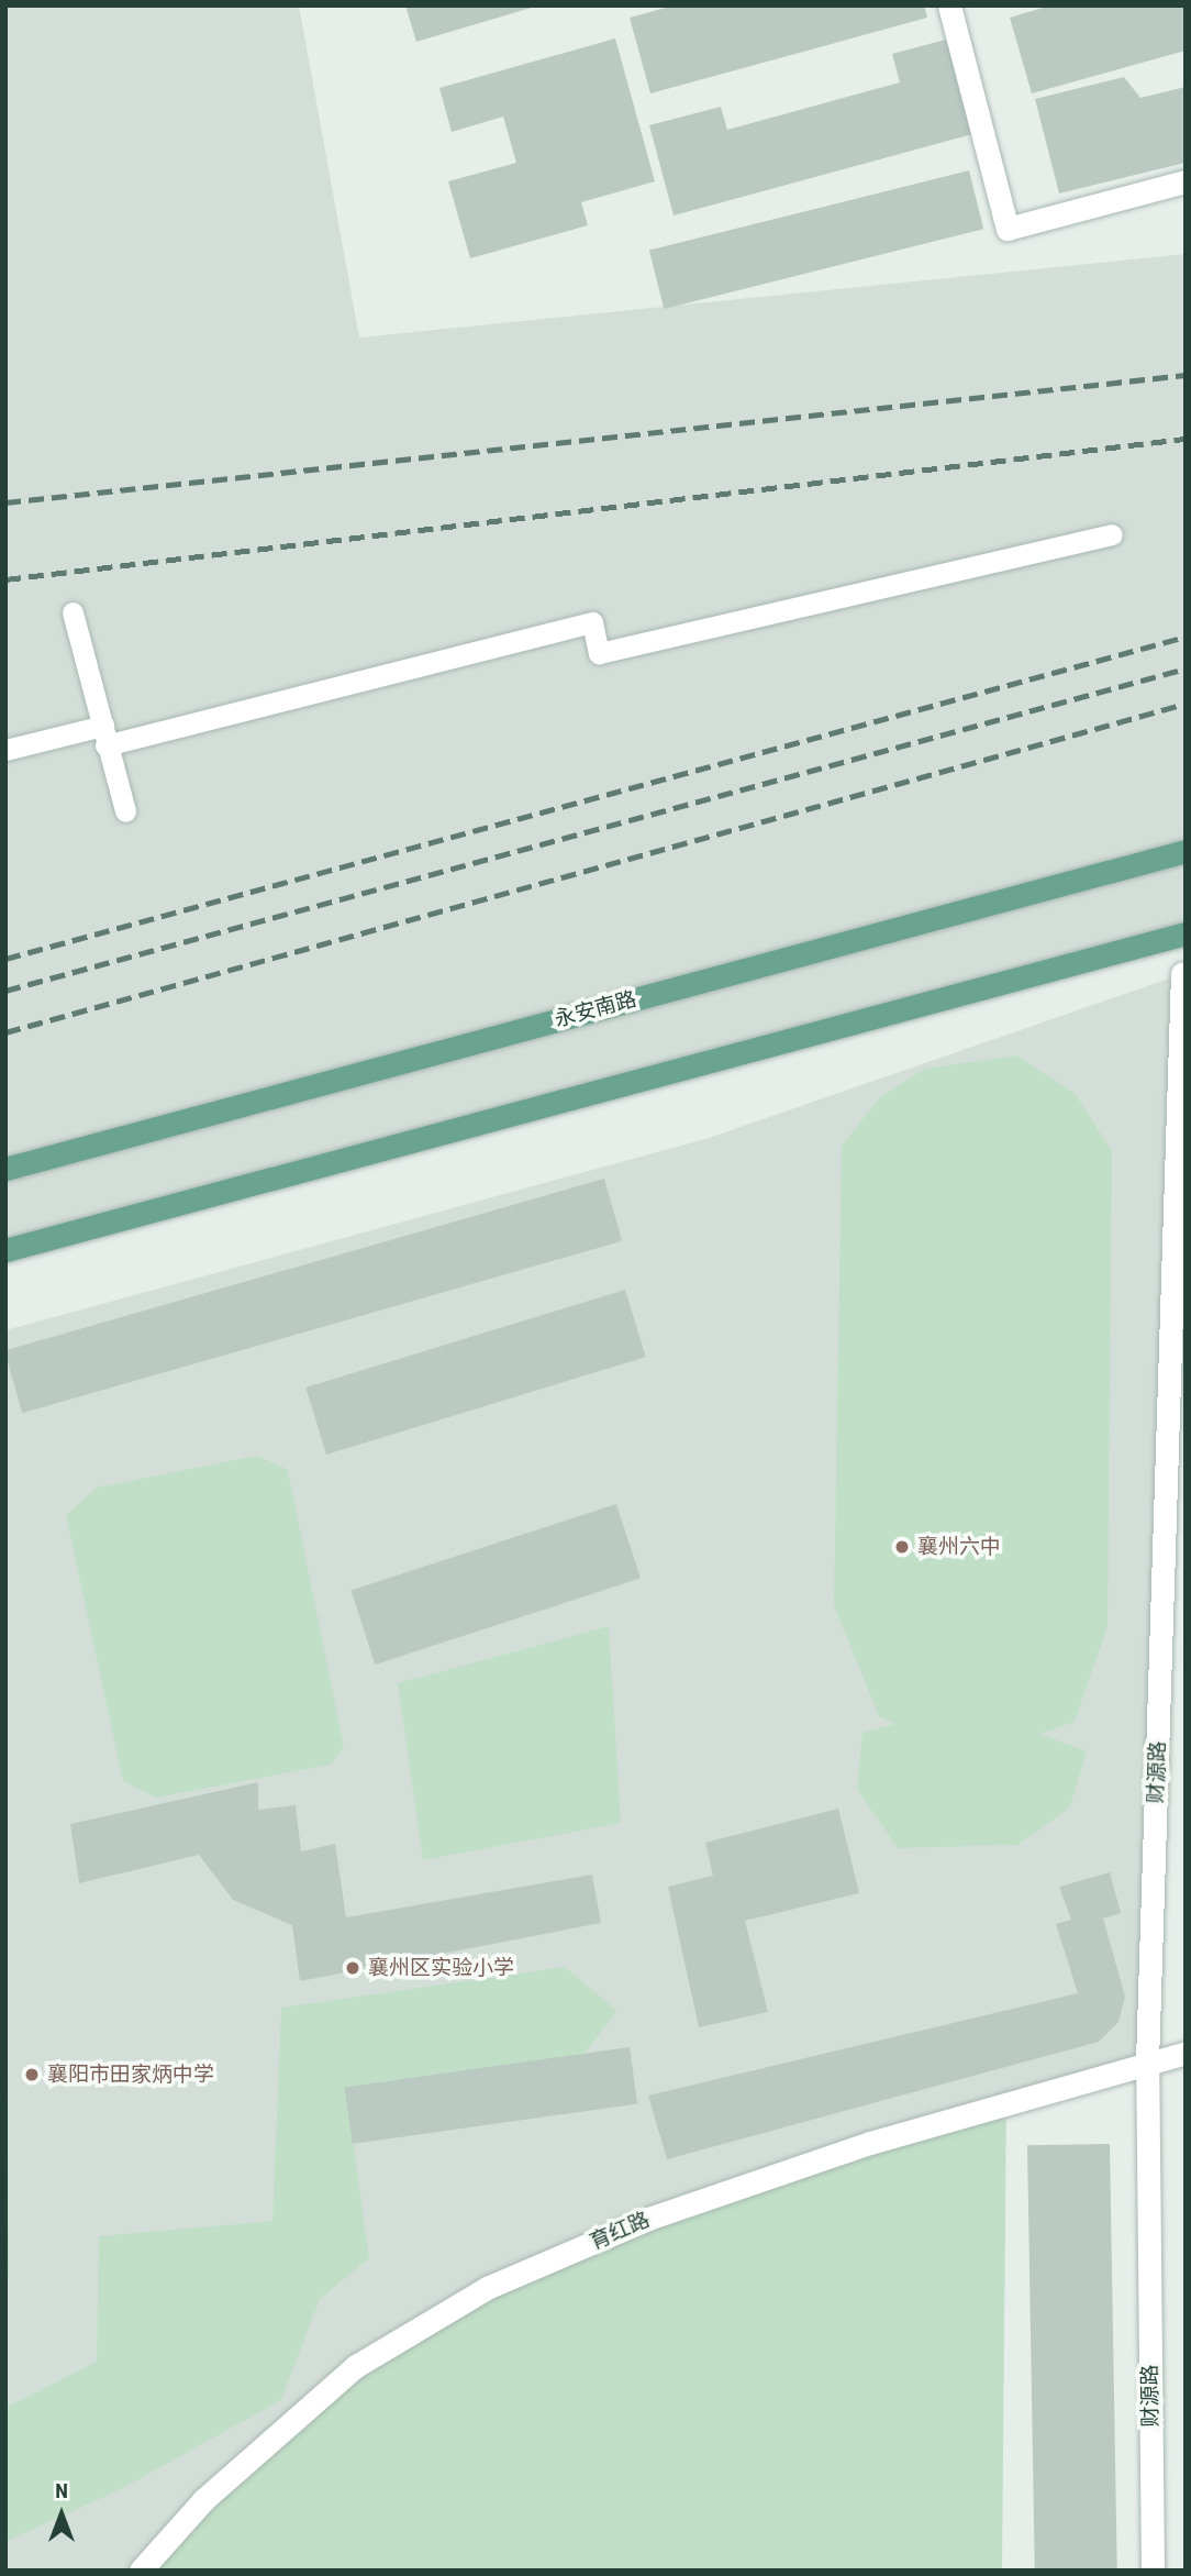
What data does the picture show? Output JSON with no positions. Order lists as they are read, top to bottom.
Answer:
{
  "streets": {
    "main road": ["永安南路"],
    "street": ["财源路", "育红路"]
  },
  "crossings": [
    ["财源路", "育红路"]
  ],
  "places": ["襄州六中", "襄州区实验小学", "襄阳市田家炳中学"],
  "north": "top"
}
